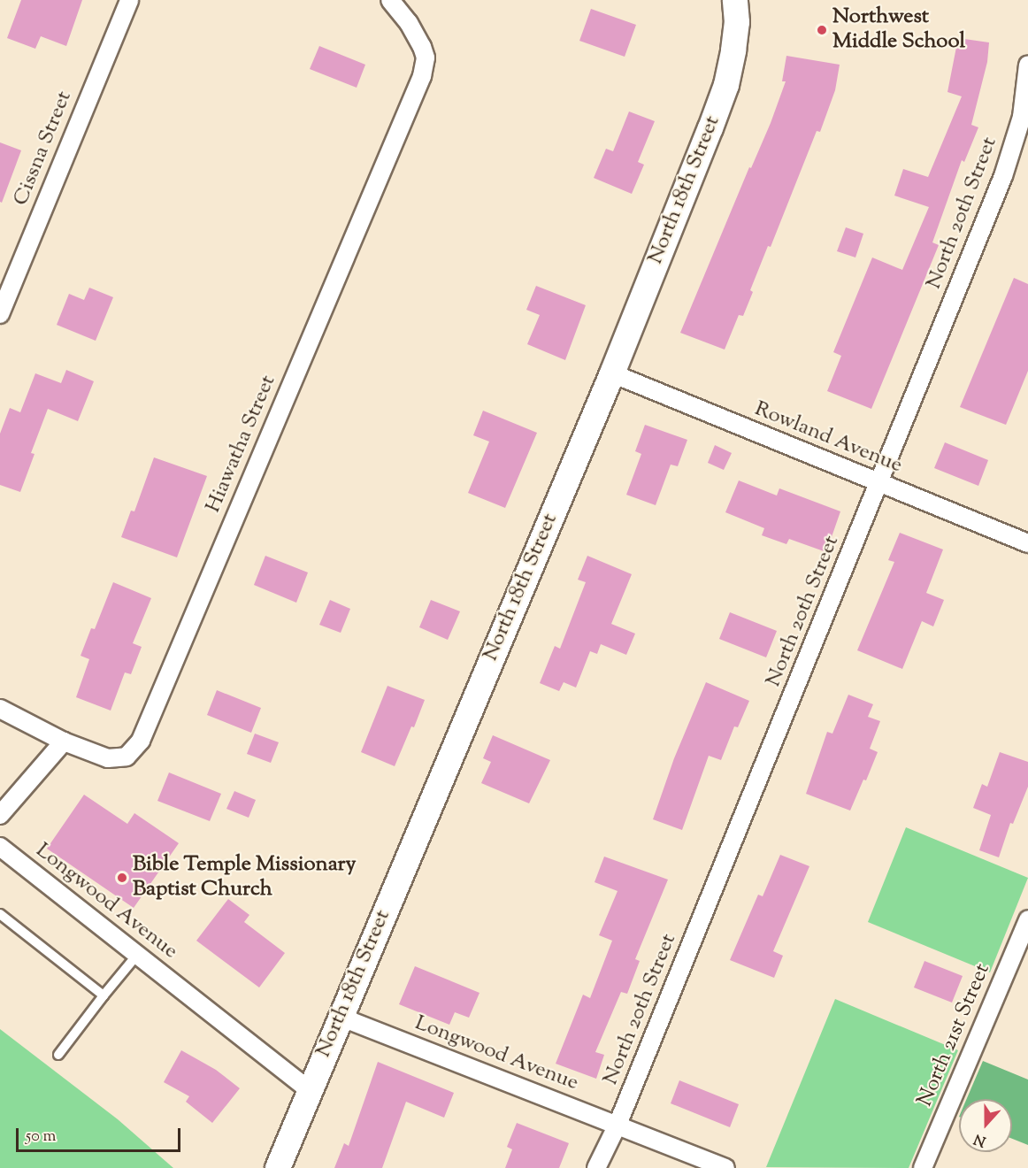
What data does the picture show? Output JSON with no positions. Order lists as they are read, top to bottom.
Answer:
{
  "streets": {
    "main road": ["North 18th Street"],
    "street": [
      "Cissna Street",
      "North 20th Street",
      "Rowland Avenue",
      "Hiawatha Street",
      "Longwood Avenue",
      "North 21st Street"
    ]
  },
  "crossings": [
    ["North 18th Street", "Rowland Avenue"],
    ["North 18th Street", "Longwood Avenue"],
    ["North 20th Street", "Rowland Avenue"],
    ["North 20th Street", "Longwood Avenue"]
  ],
  "places": ["Northwest Middle School", "Bible Temple Missionary Baptist Church"],
  "scale_bar": "50 m",
  "north": "bottom"
}
